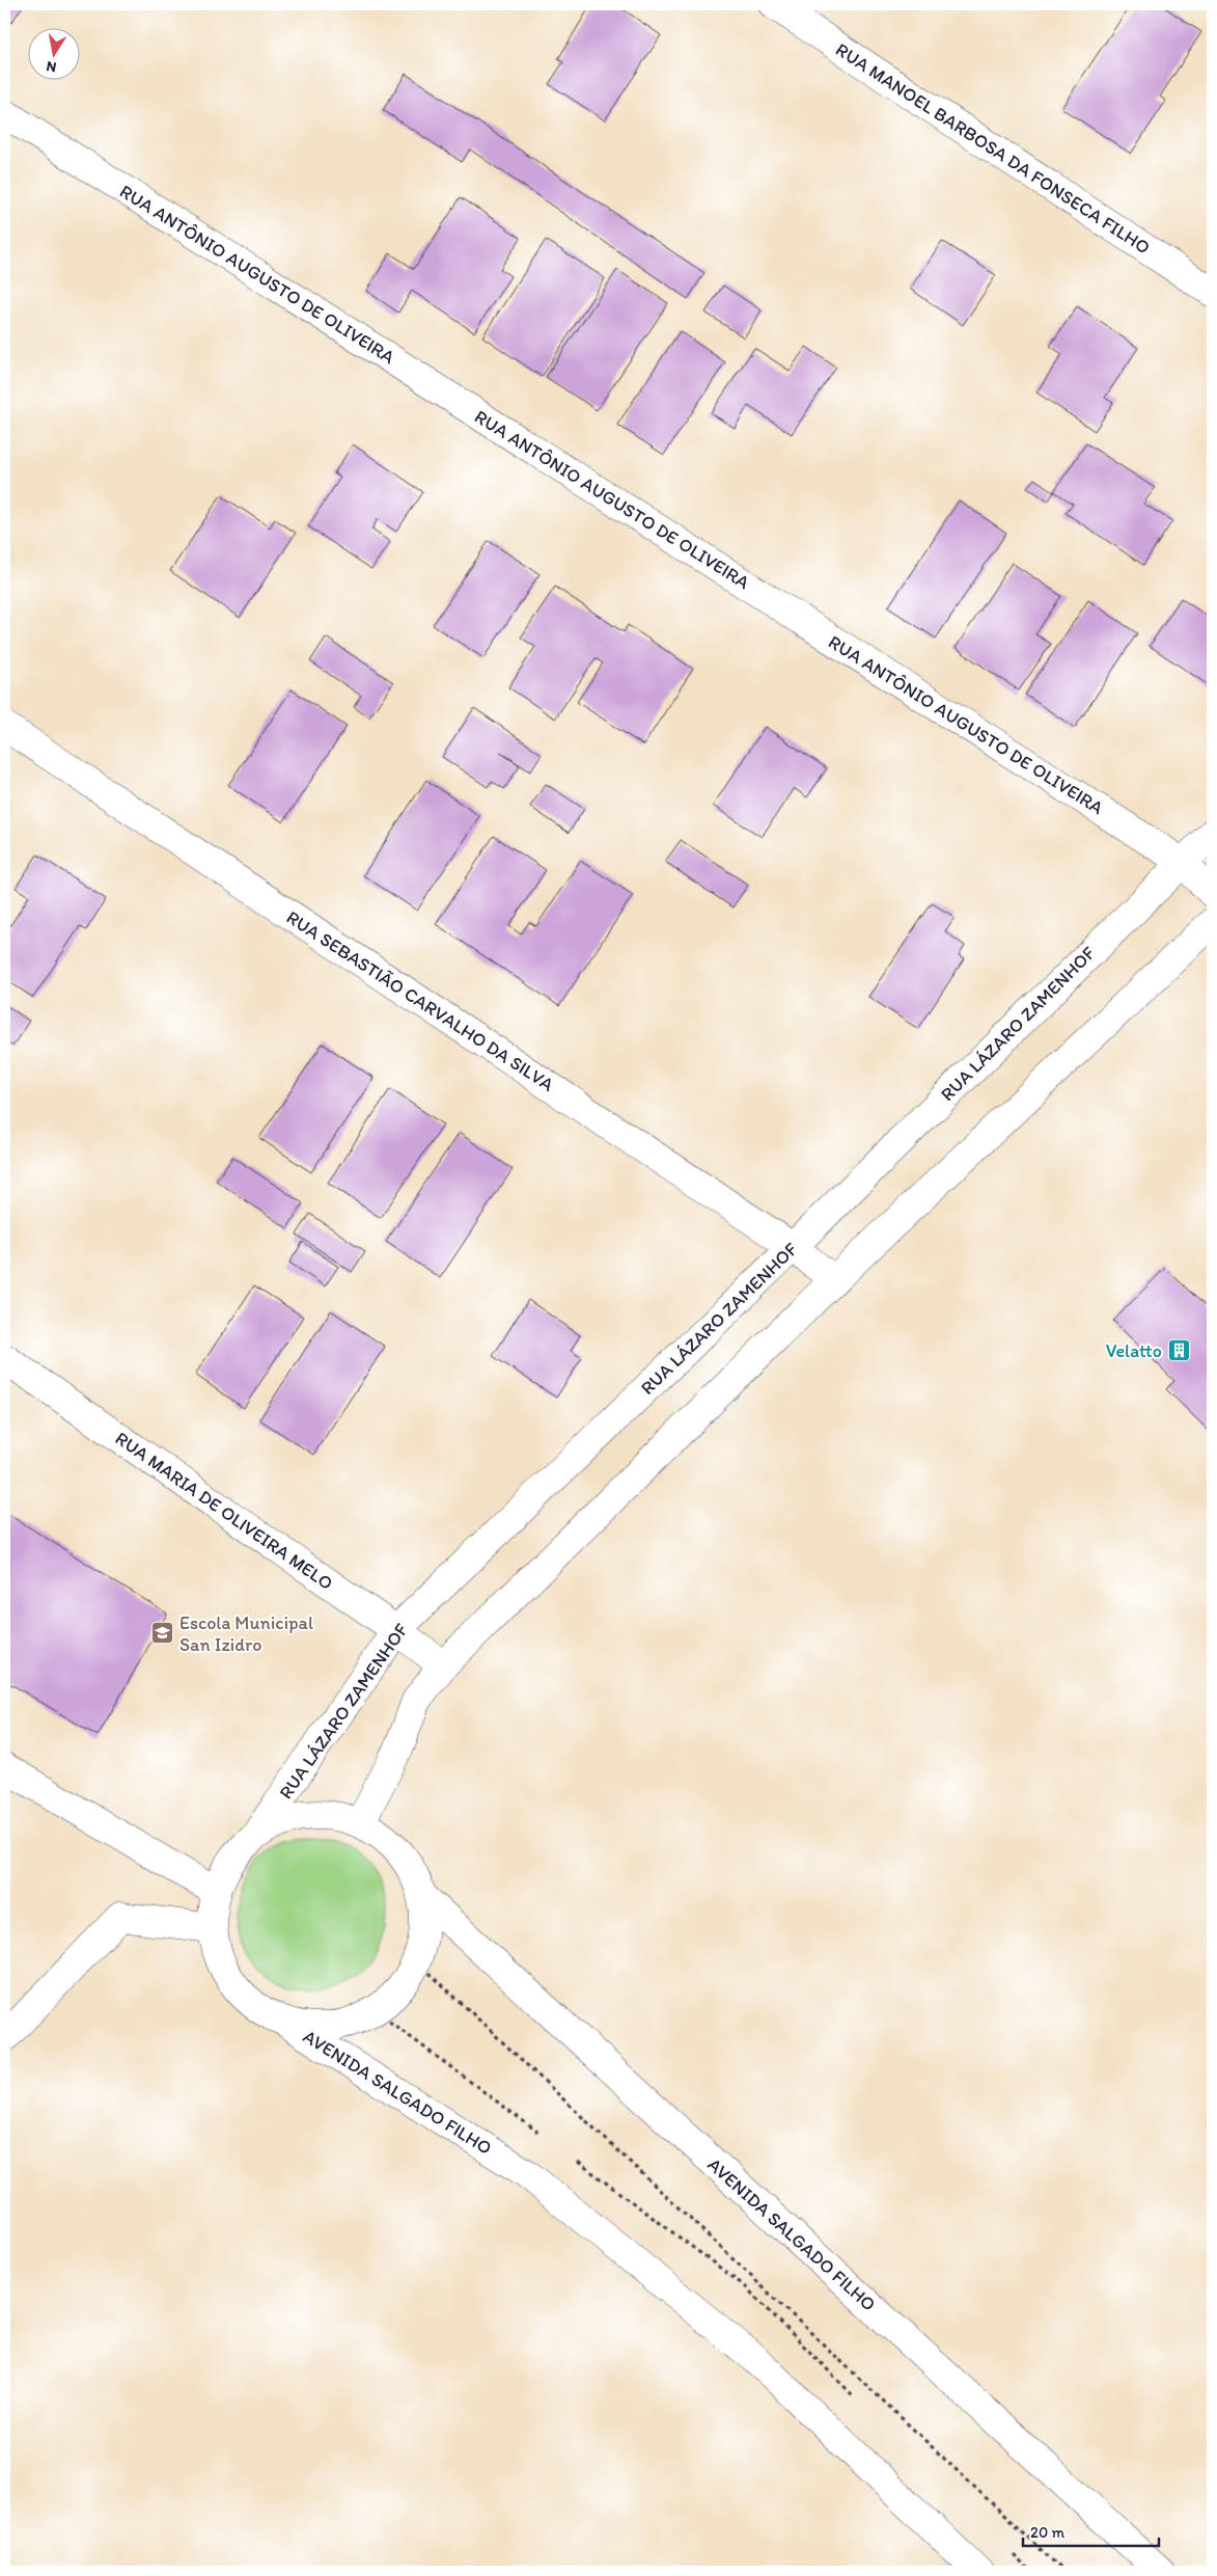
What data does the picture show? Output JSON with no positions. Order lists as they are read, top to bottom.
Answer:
{
  "streets": {
    "street": [
      "RUA MANOEL BARBOSA DA FONSECA FILHO",
      "RUA ANTÔNIO AUGUSTO DE OLIVEIRA",
      "RUA SEBASTIÃO CARVALHO DA SILVA",
      "RUA LÁZARO ZAMENHOF",
      "RUA MARIA DE OLIVEIRA MELO",
      "AVENIDA SALGADO FILHO"
    ]
  },
  "crossings": [
    ["RUA ANTÔNIO AUGUSTO DE OLIVEIRA", "RUA LÁZARO ZAMENHOF"],
    ["RUA SEBASTIÃO CARVALHO DA SILVA", "RUA LÁZARO ZAMENHOF"],
    ["RUA LÁZARO ZAMENHOF", "RUA MARIA DE OLIVEIRA MELO"],
    ["RUA LÁZARO ZAMENHOF", "AVENIDA SALGADO FILHO"]
  ],
  "places": {
    "building": ["Velatto"],
    "school or university": ["Escola Municipal San Izidro"]
  },
  "scale_bar": "20 m",
  "north": "bottom"
}
